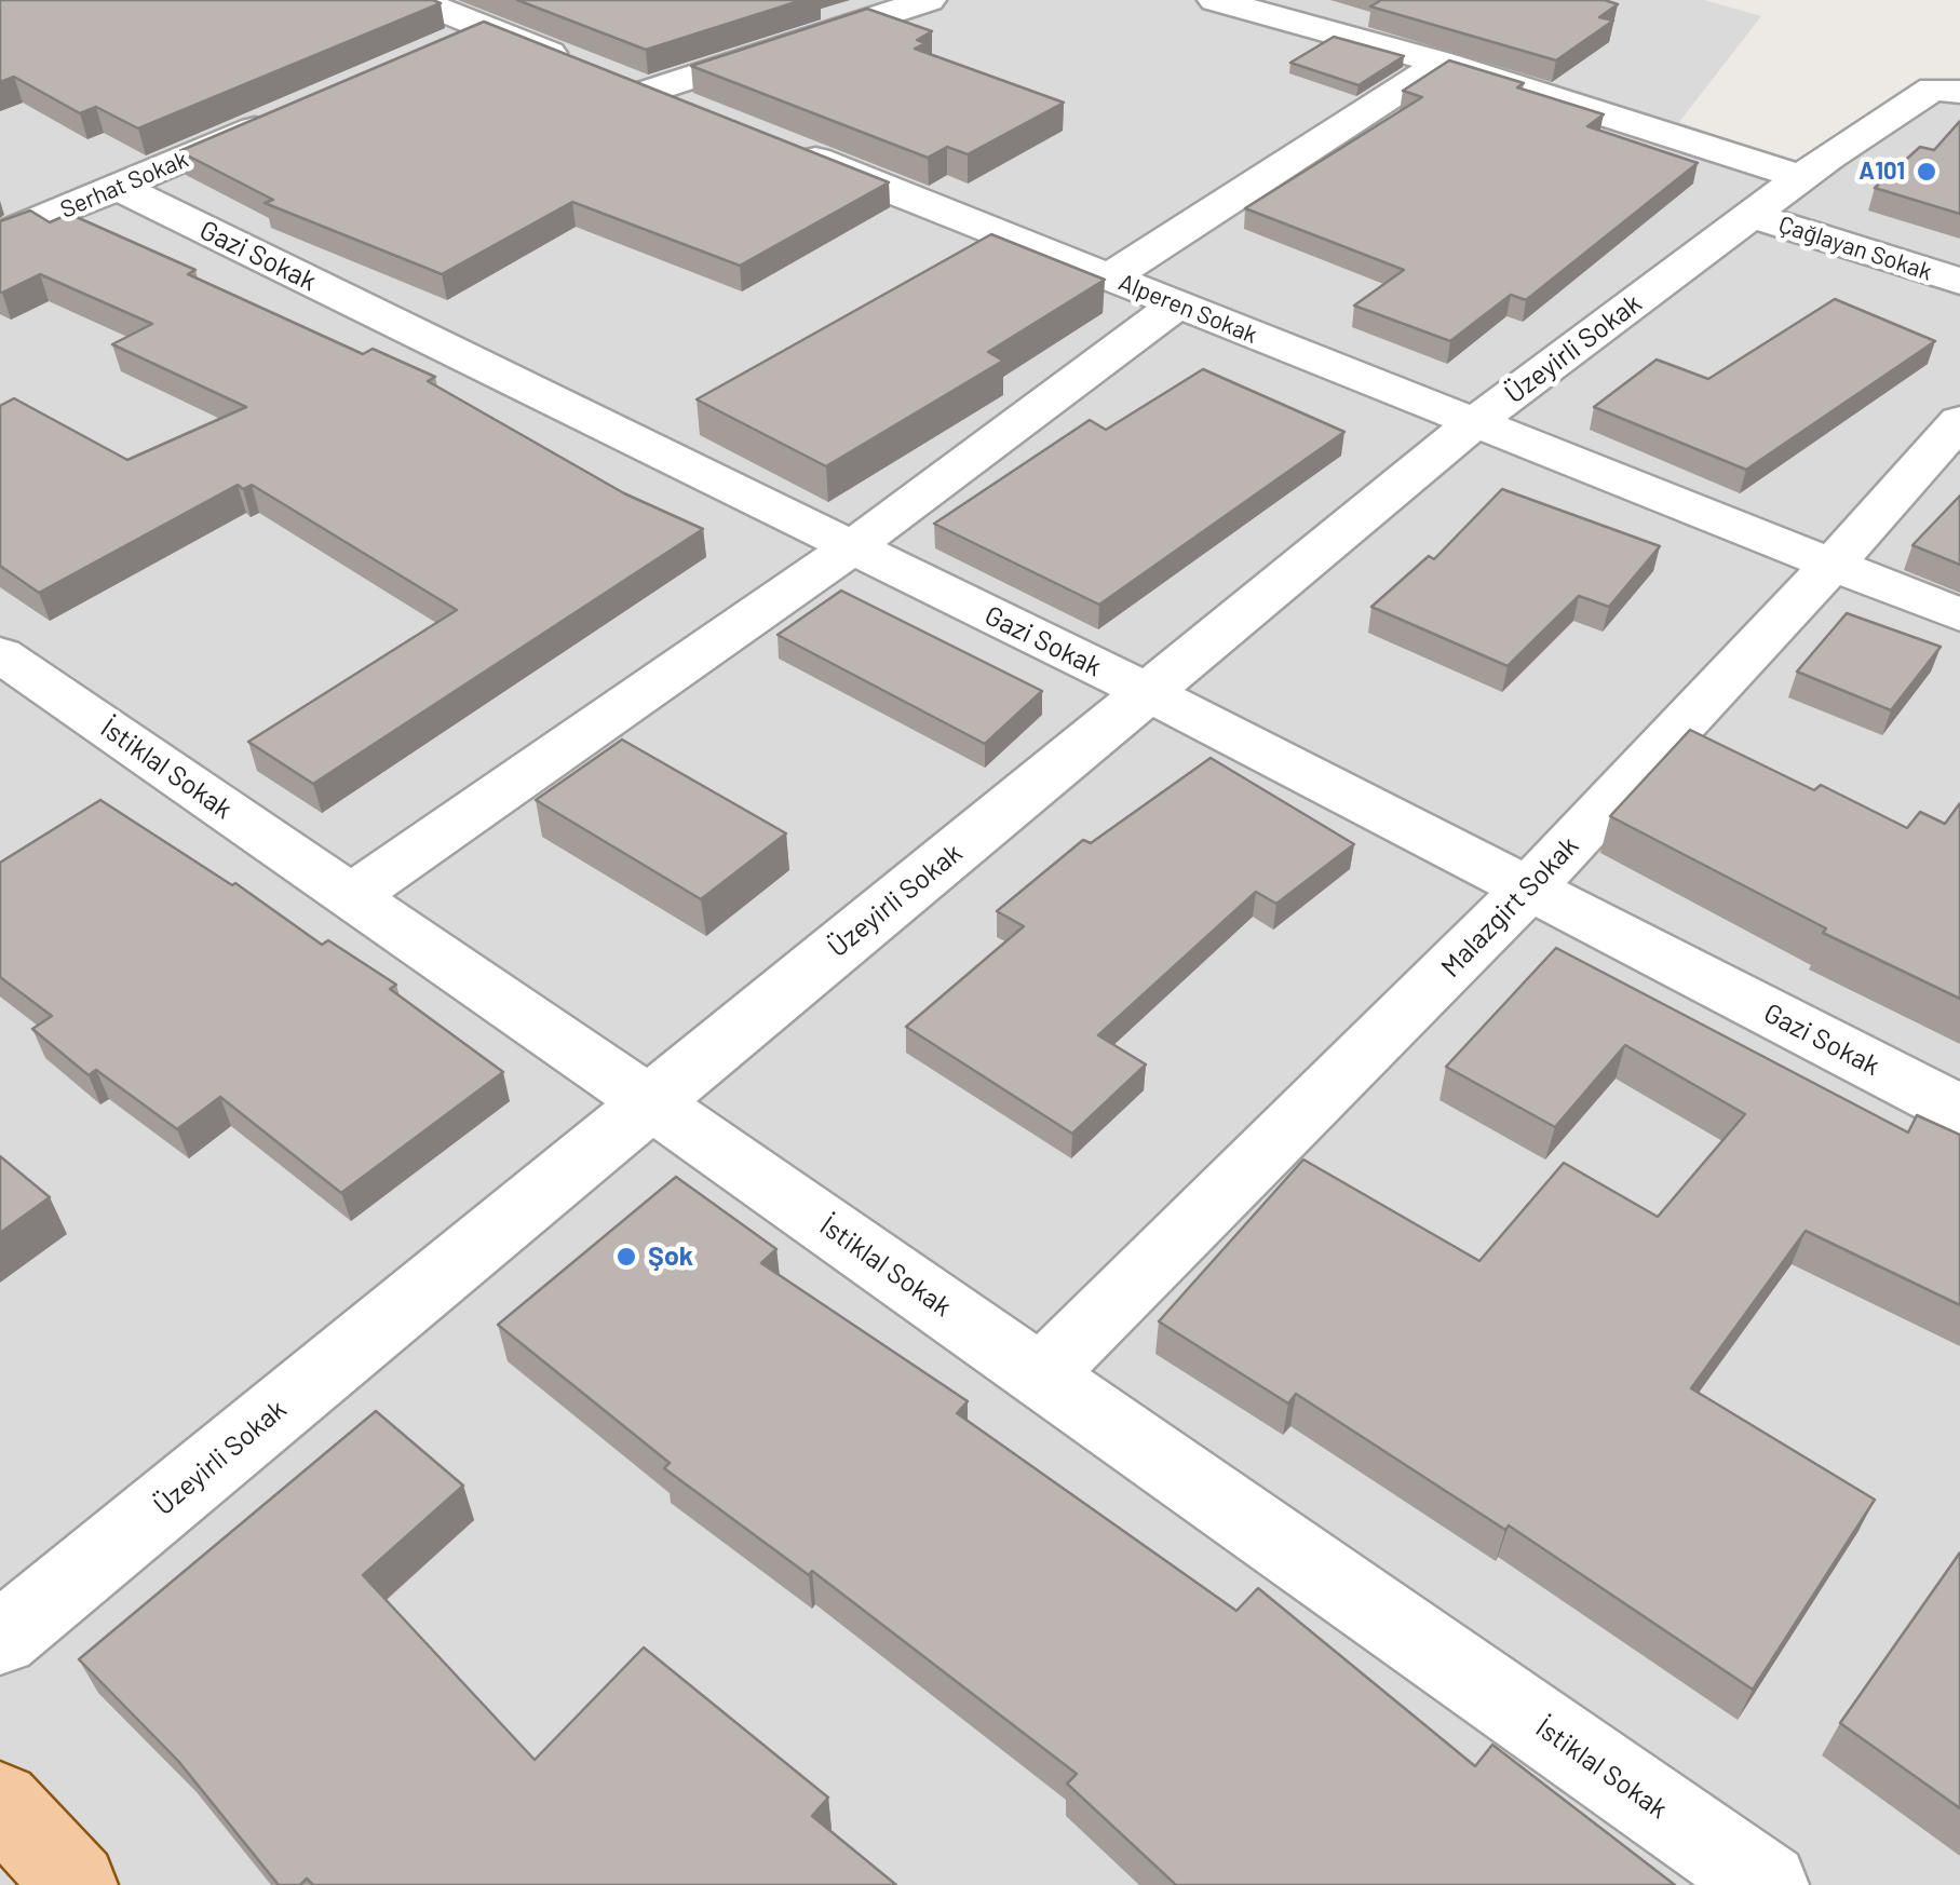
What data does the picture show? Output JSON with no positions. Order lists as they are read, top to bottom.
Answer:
{
  "streets": {
    "street": [
      "Serhat Sokak",
      "Çağlayan Sokak",
      "Gazi Sokak",
      "Alperen Sokak",
      "Üzeyirli Sokak",
      "İstiklal Sokak",
      "Malazgirt Sokak"
    ]
  },
  "crossings": [
    ["Serhat Sokak", "Gazi Sokak"],
    ["Çağlayan Sokak", "Üzeyirli Sokak"],
    ["Gazi Sokak", "Üzeyirli Sokak"],
    ["Gazi Sokak", "Malazgirt Sokak"],
    ["Alperen Sokak", "Üzeyirli Sokak"],
    ["Alperen Sokak", "Malazgirt Sokak"],
    ["Üzeyirli Sokak", "İstiklal Sokak"],
    ["İstiklal Sokak", "Malazgirt Sokak"]
  ],
  "places": ["A101", "Şok"]
}
